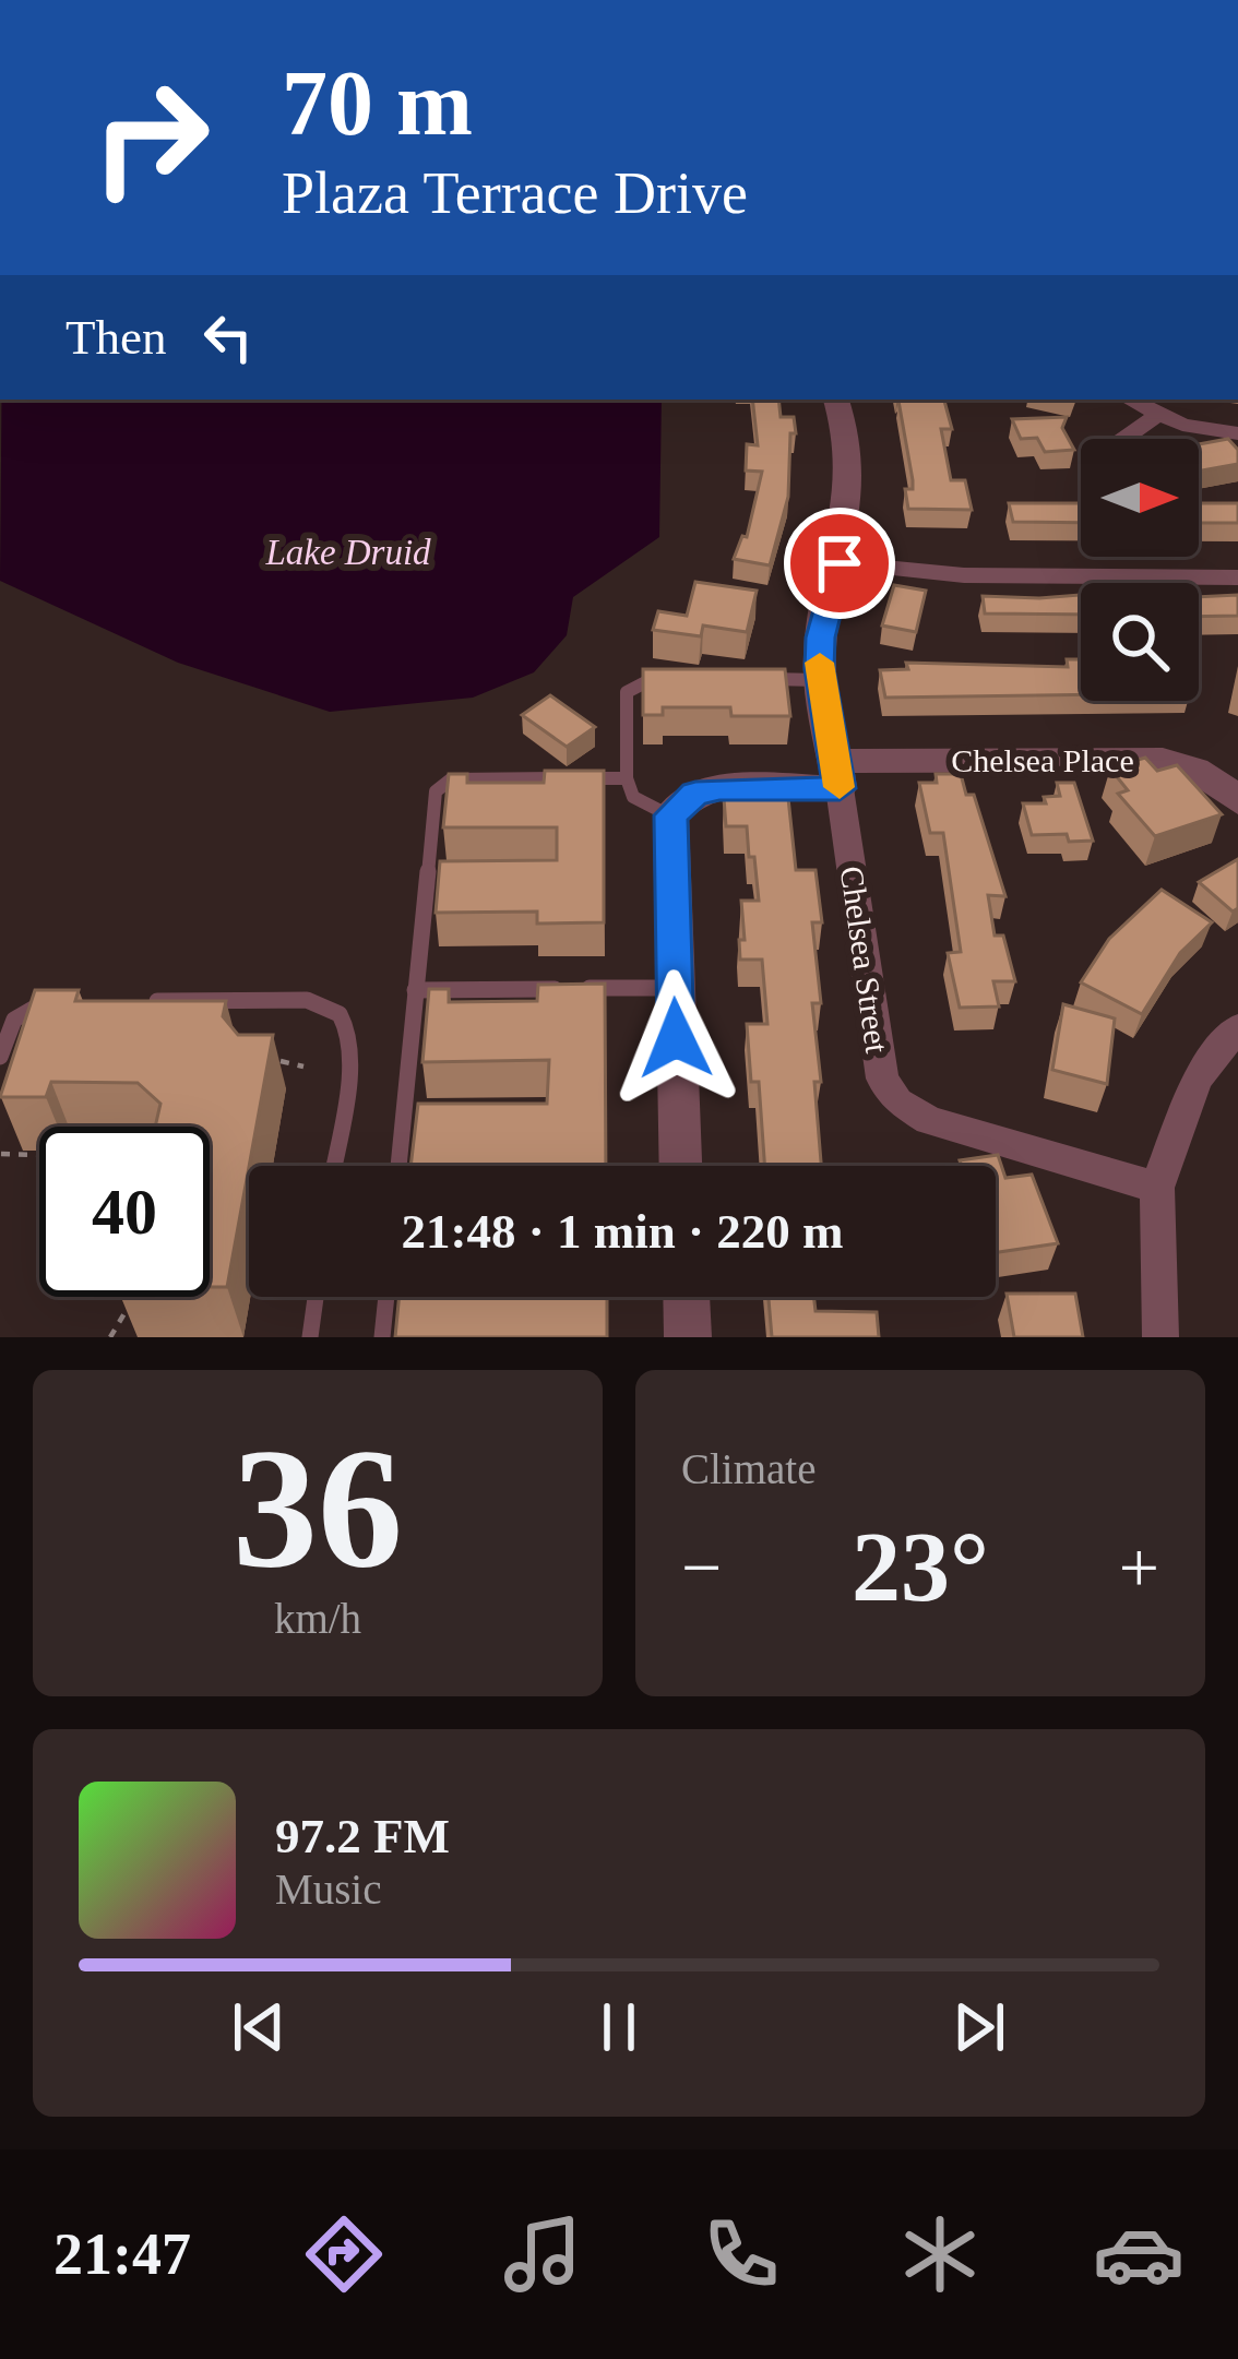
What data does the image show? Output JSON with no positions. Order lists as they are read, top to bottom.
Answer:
{
  "streets": {
    "street": ["Chelsea Place", "Chelsea Street"]
  },
  "crossings": [
    ["Chelsea Place", "Chelsea Street"]
  ],
  "water": ["Lake Druid"],
  "north": "right",
  "page": {
    "turn": ["70 m", "Plaza Terrace Drive"],
    "then": "Then",
    "limit": "40",
    "trip": "21:48 · 1 min · 220 m",
    "tile": [
      ["36", "km/h"],
      "Climate"
    ],
    "heat": ["−", "23°", "+"],
    "song": ["97.2 FM", "Music"],
    "tabs": "21:47"
  }
}
